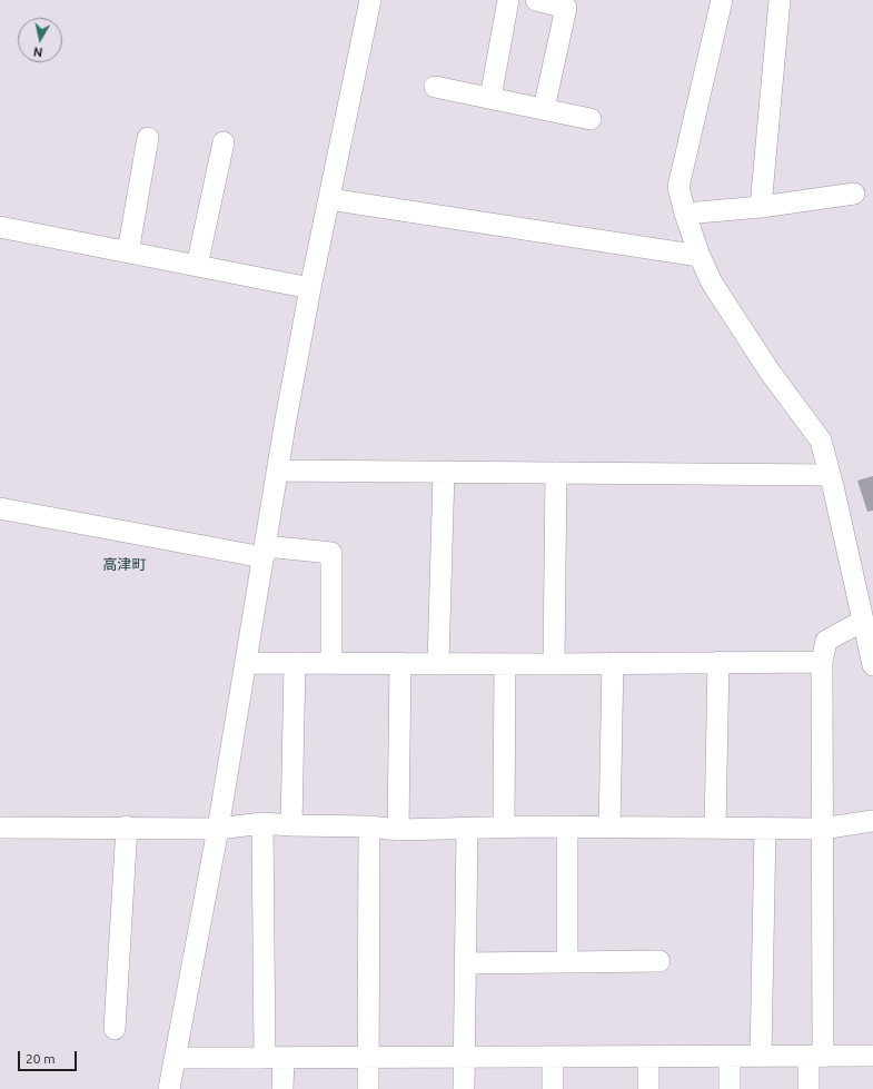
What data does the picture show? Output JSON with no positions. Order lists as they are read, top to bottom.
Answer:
{
  "districts": ["高津町"],
  "scale_bar": "20 m",
  "north": "bottom"
}
